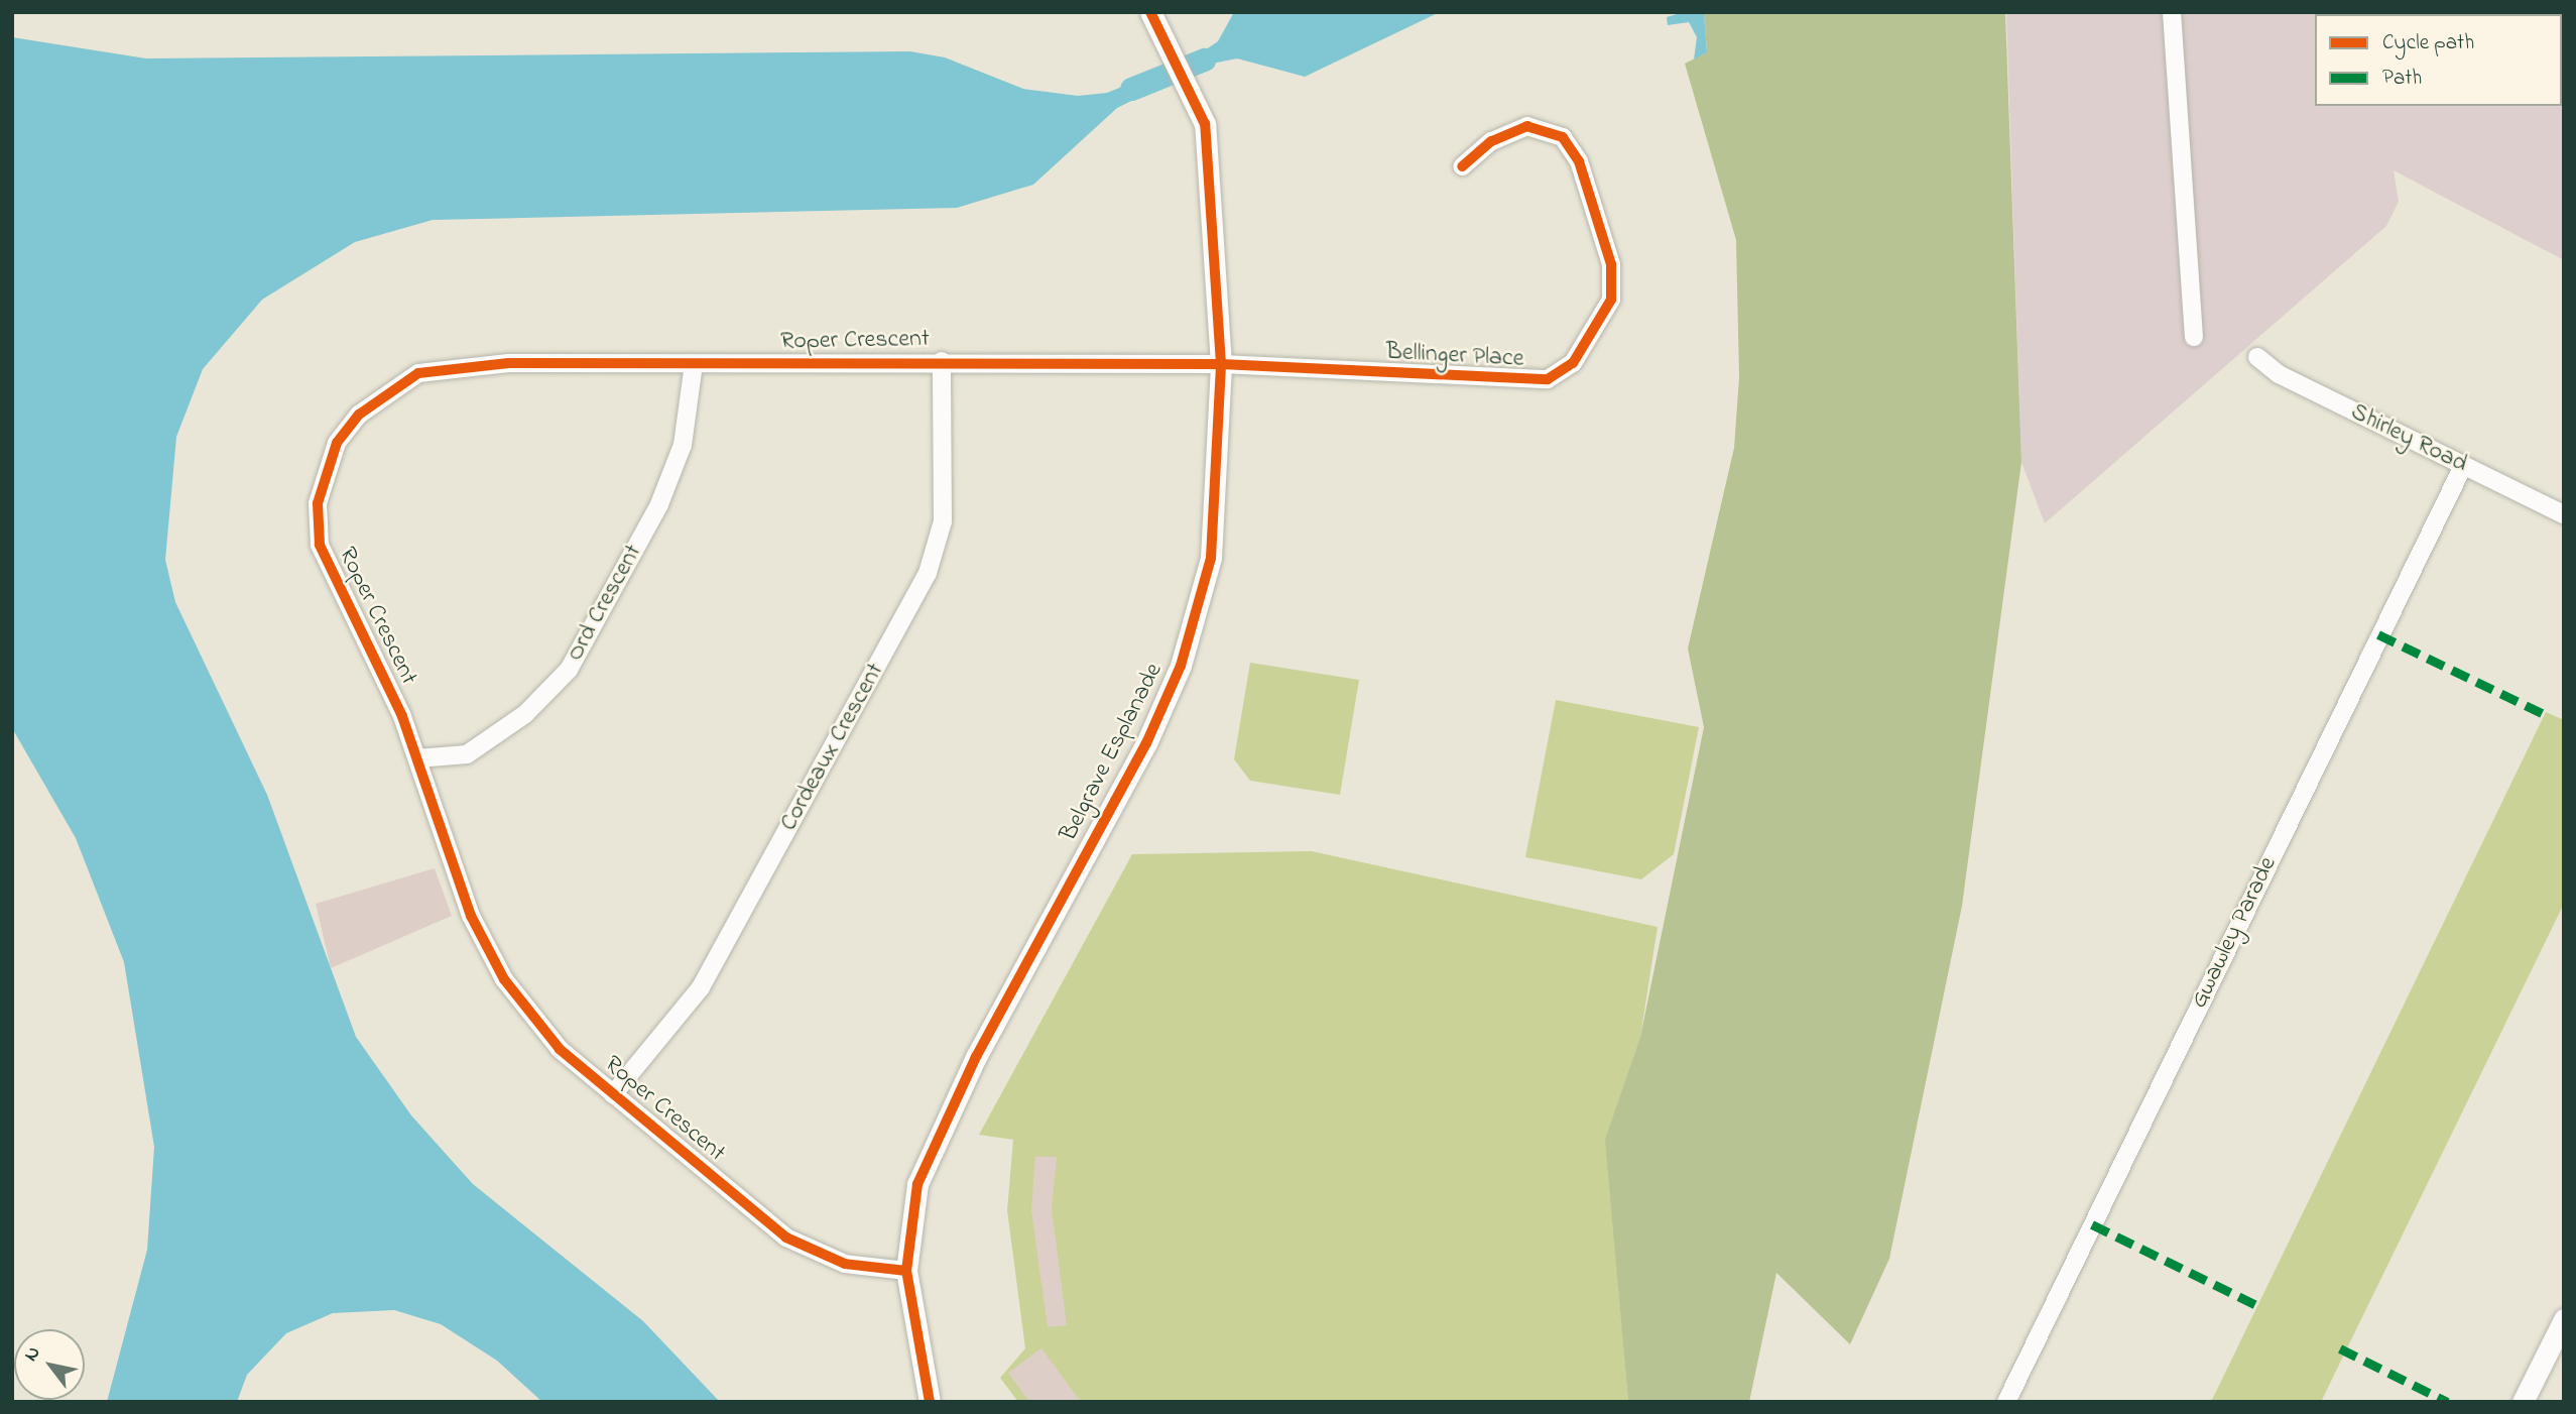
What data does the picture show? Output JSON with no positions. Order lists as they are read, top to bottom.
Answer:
{
  "streets": {
    "street": [
      "Roper Crescent",
      "Bellinger Place",
      "Shirley Road",
      "Ord Crescent",
      "Cordeaux Crescent",
      "Belgrave Esplanade",
      "Gwawley Parade"
    ]
  },
  "crossings": [
    ["Roper Crescent", "Bellinger Place"],
    ["Roper Crescent", "Ord Crescent"],
    ["Roper Crescent", "Cordeaux Crescent"],
    ["Roper Crescent", "Belgrave Esplanade"],
    ["Bellinger Place", "Belgrave Esplanade"],
    ["Shirley Road", "Gwawley Parade"]
  ],
  "legend": ["Cycle path", "Path"],
  "north": "top left"
}
